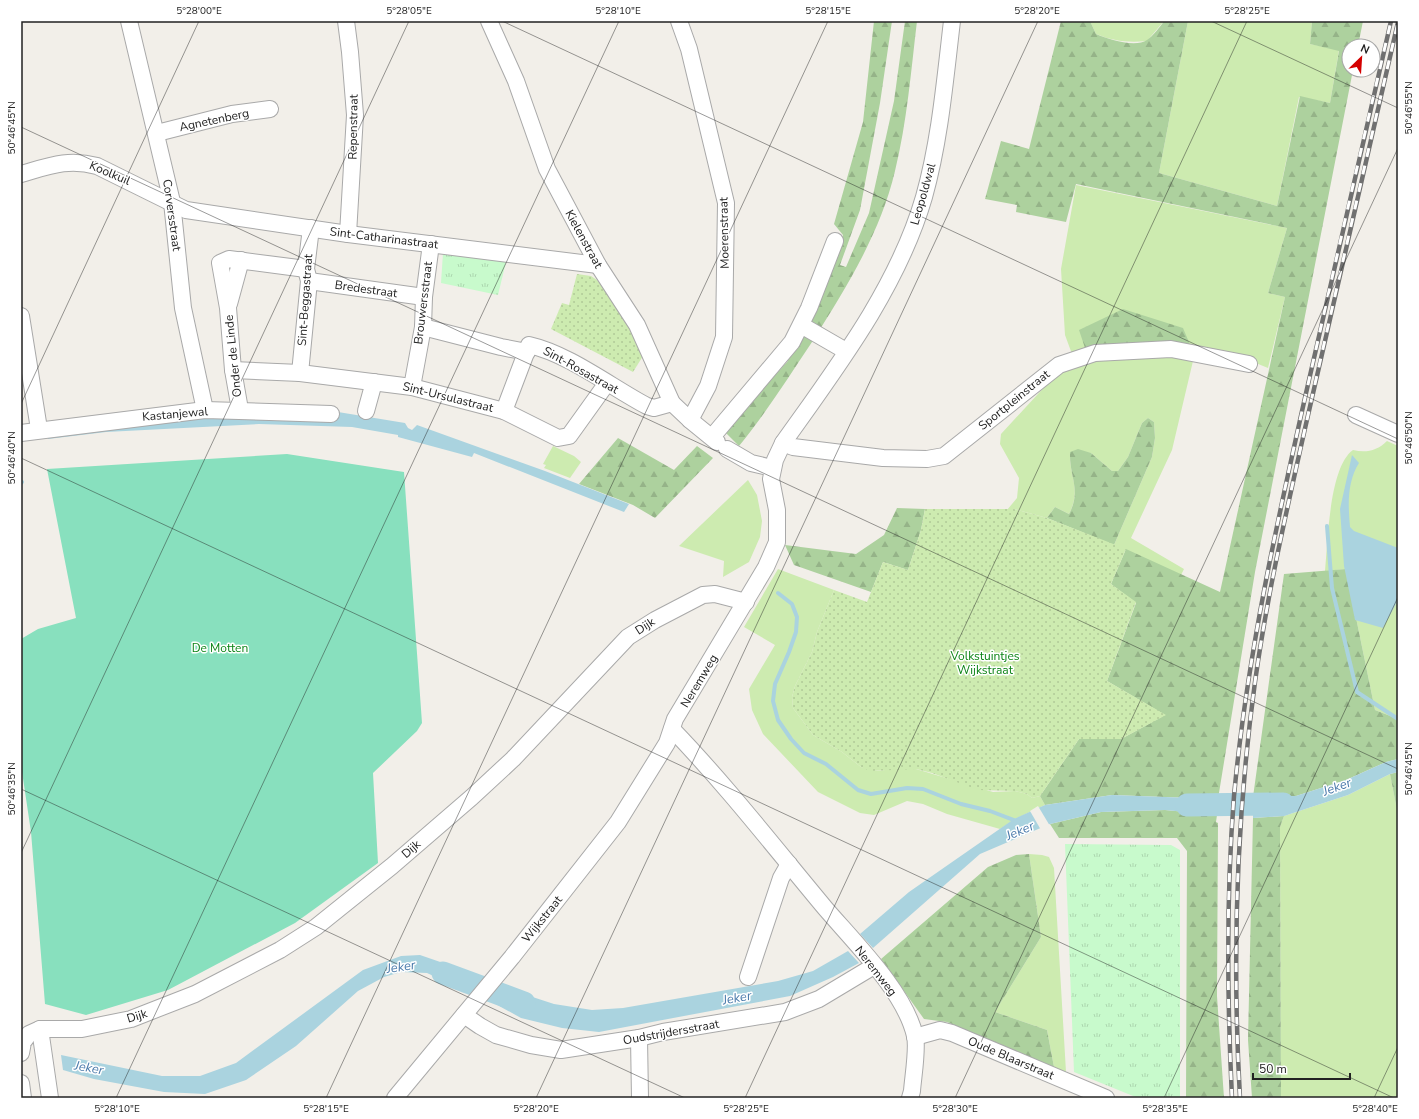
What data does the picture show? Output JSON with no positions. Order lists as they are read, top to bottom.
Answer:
{
  "streets": {
    "street": [
      "Agnetenberg",
      "Repenstraat",
      "Koolkuil",
      "Leopoldwal",
      "Corversstraat",
      "Moerenstraat",
      "Sint-Catharinastraat",
      "Kielenstraat",
      "Bredestraat",
      "Sint-Beggastraat",
      "Brouwersstraat",
      "Onder de Linde",
      "Sint-Rosastraat",
      "Sint-Ursulastraat",
      "Sportpleinstraat",
      "Kastanjewal",
      "Dijk",
      "Neremweg",
      "Wijkstraat",
      "Oudstrijdersstraat",
      "Oude Blaarstraat"
    ]
  },
  "crossings": [
    ["Agnetenberg", "Corversstraat"],
    ["Repenstraat", "Sint-Catharinastraat"],
    ["Koolkuil", "Corversstraat"],
    ["Koolkuil", "Sint-Catharinastraat"],
    ["Leopoldwal", "Kielenstraat"],
    ["Leopoldwal", "Sportpleinstraat"],
    ["Leopoldwal", "Neremweg"],
    ["Corversstraat", "Sint-Catharinastraat"],
    ["Corversstraat", "Kastanjewal"],
    ["Moerenstraat", "Kielenstraat"],
    ["Sint-Catharinastraat", "Kielenstraat"],
    ["Sint-Catharinastraat", "Sint-Beggastraat"],
    ["Sint-Catharinastraat", "Brouwersstraat"],
    ["Kielenstraat", "Sint-Rosastraat"],
    ["Kielenstraat", "Neremweg"],
    ["Bredestraat", "Sint-Beggastraat"],
    ["Bredestraat", "Brouwersstraat"],
    ["Bredestraat", "Onder de Linde"],
    ["Sint-Beggastraat", "Onder de Linde"],
    ["Sint-Beggastraat", "Sint-Ursulastraat"],
    ["Brouwersstraat", "Sint-Rosastraat"],
    ["Brouwersstraat", "Sint-Ursulastraat"],
    ["Onder de Linde", "Sint-Ursulastraat"],
    ["Sint-Rosastraat", "Sint-Ursulastraat"],
    ["Dijk", "Neremweg"],
    ["Neremweg", "Wijkstraat"],
    ["Neremweg", "Oudstrijdersstraat"],
    ["Neremweg", "Oude Blaarstraat"],
    ["Wijkstraat", "Oudstrijdersstraat"]
  ],
  "water": ["Jeker"],
  "parks": ["De Motten", "Volkstuintjes Wijkstraat"],
  "scale_bar": "50 m",
  "north": "top right",
  "coordinates": [
    "5°28'00\"E",
    "5°28'05\"E",
    "5°28'10\"E",
    "5°28'15\"E",
    "5°28'20\"E",
    "5°28'25\"E",
    "50°46'55\"N",
    "50°46'45\"N",
    "50°46'50\"N",
    "50°46'40\"N",
    "50°46'35\"N",
    "5°28'30\"E",
    "5°28'35\"E",
    "5°28'40\"E"
  ]
}
